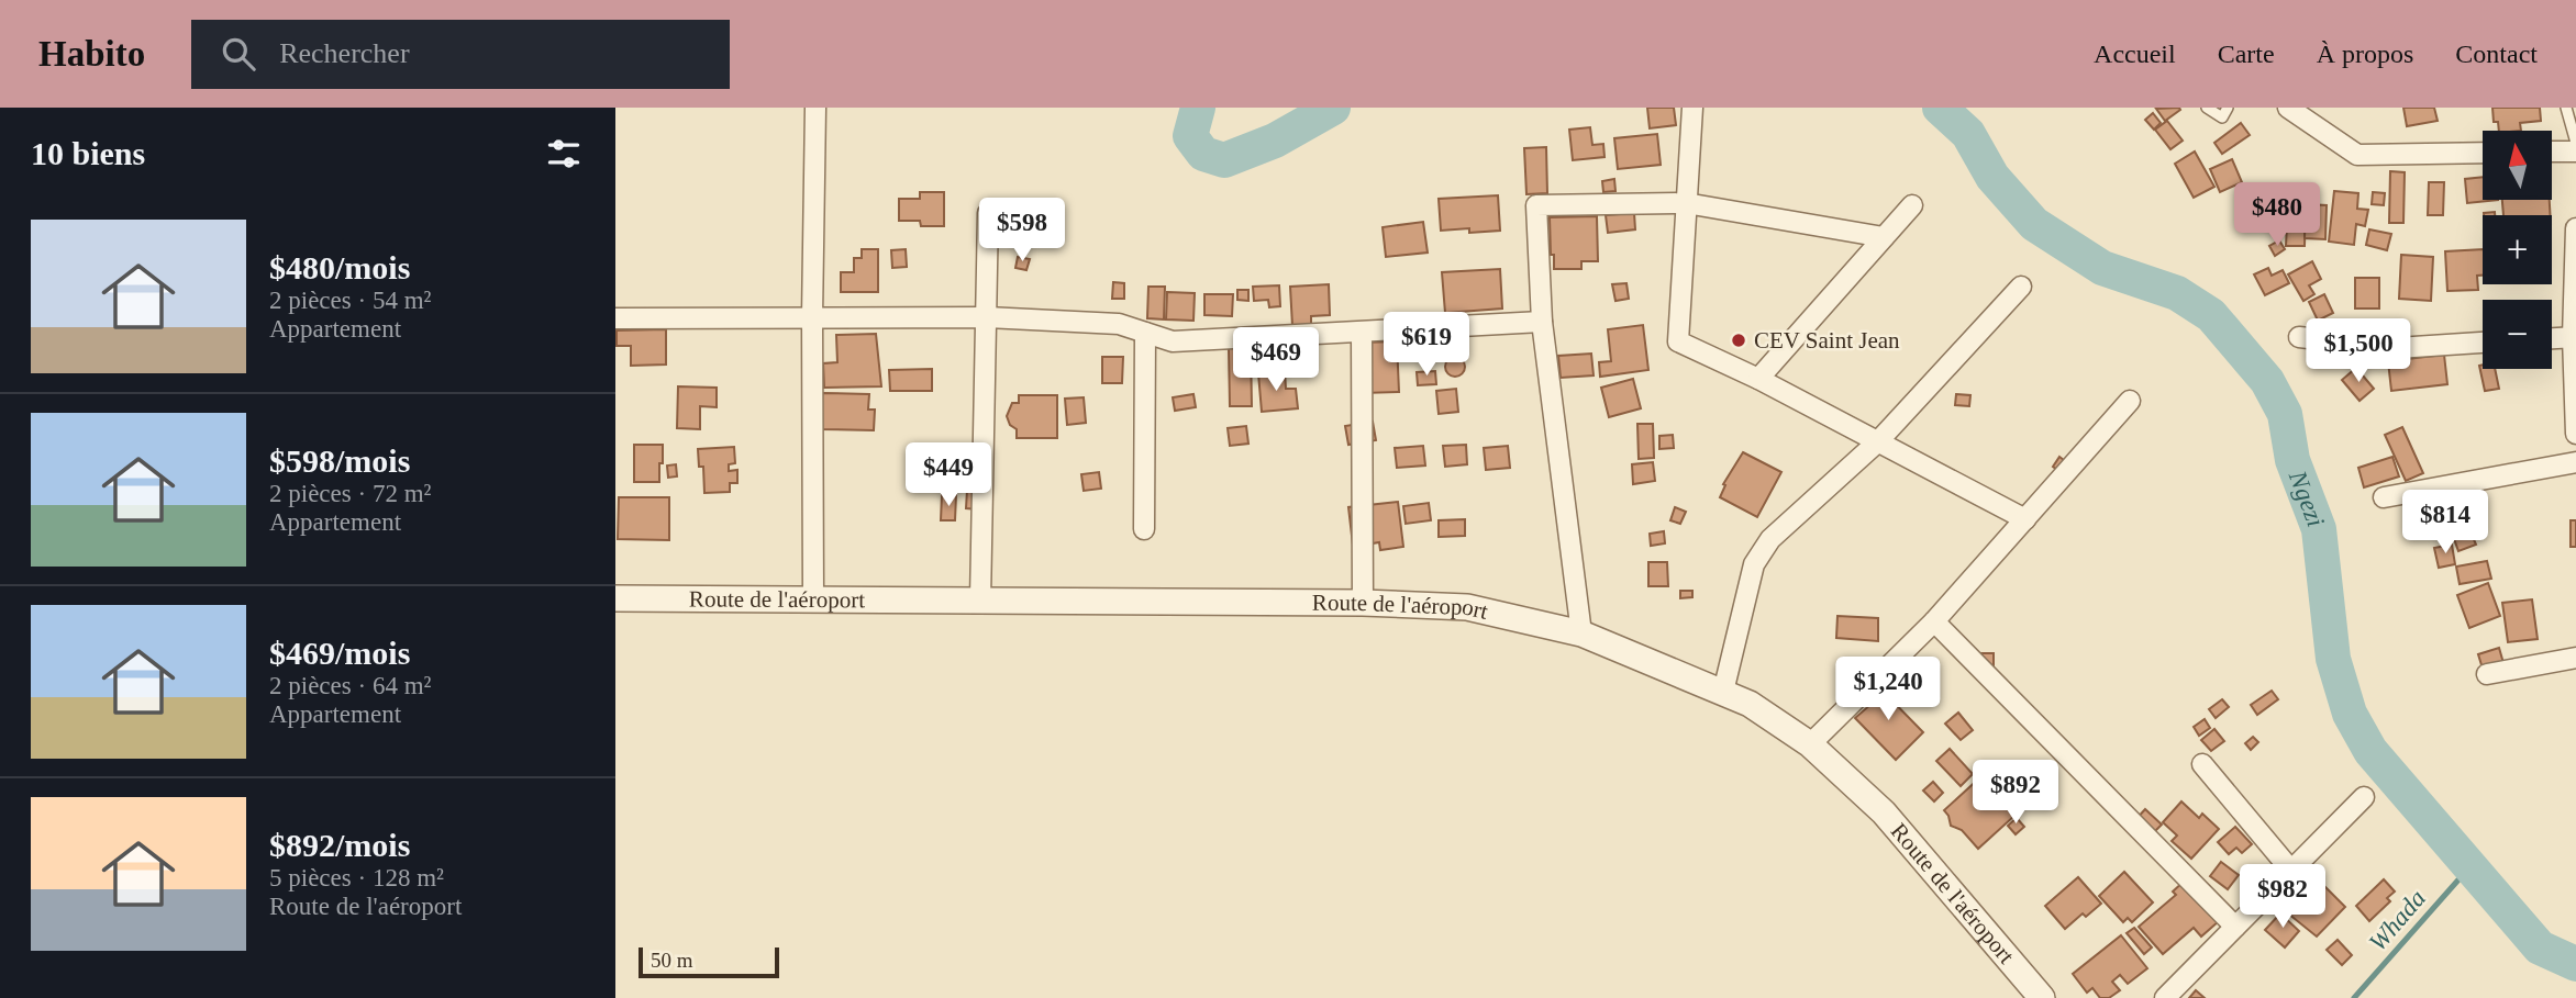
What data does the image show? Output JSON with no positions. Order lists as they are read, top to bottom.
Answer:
{
  "streets": {
    "street": ["Route de l'aéroport"]
  },
  "water": ["Ngezi", "Whada"],
  "places": ["CEV Saint Jean"],
  "scale_bar": "50 m",
  "north": "top",
  "page": {
    "header": "Habito",
    "search": "Rechercher",
    "nav": [
      "Accueil",
      "Carte",
      "À propos",
      "Contact"
    ],
    "heading": "10 biens",
    "map_buttons": ["+", "−"],
    "price": [
      "$480",
      "$598",
      "$619",
      "$1,500",
      "$469",
      "$449",
      "$814",
      "$1,240",
      "$892",
      "$982"
    ],
    "list": [
      {
        "name": "$480/mois",
        "note": "2 pièces · 54 m² · Appartement"
      },
      {
        "name": "$598/mois",
        "note": "2 pièces · 72 m² · Appartement"
      },
      {
        "name": "$469/mois",
        "note": "2 pièces · 64 m² · Appartement"
      },
      {
        "name": "$892/mois",
        "note": "5 pièces · 128 m² · Route de l'aéroport"
      }
    ],
    "scale": "50 m"
  }
}
